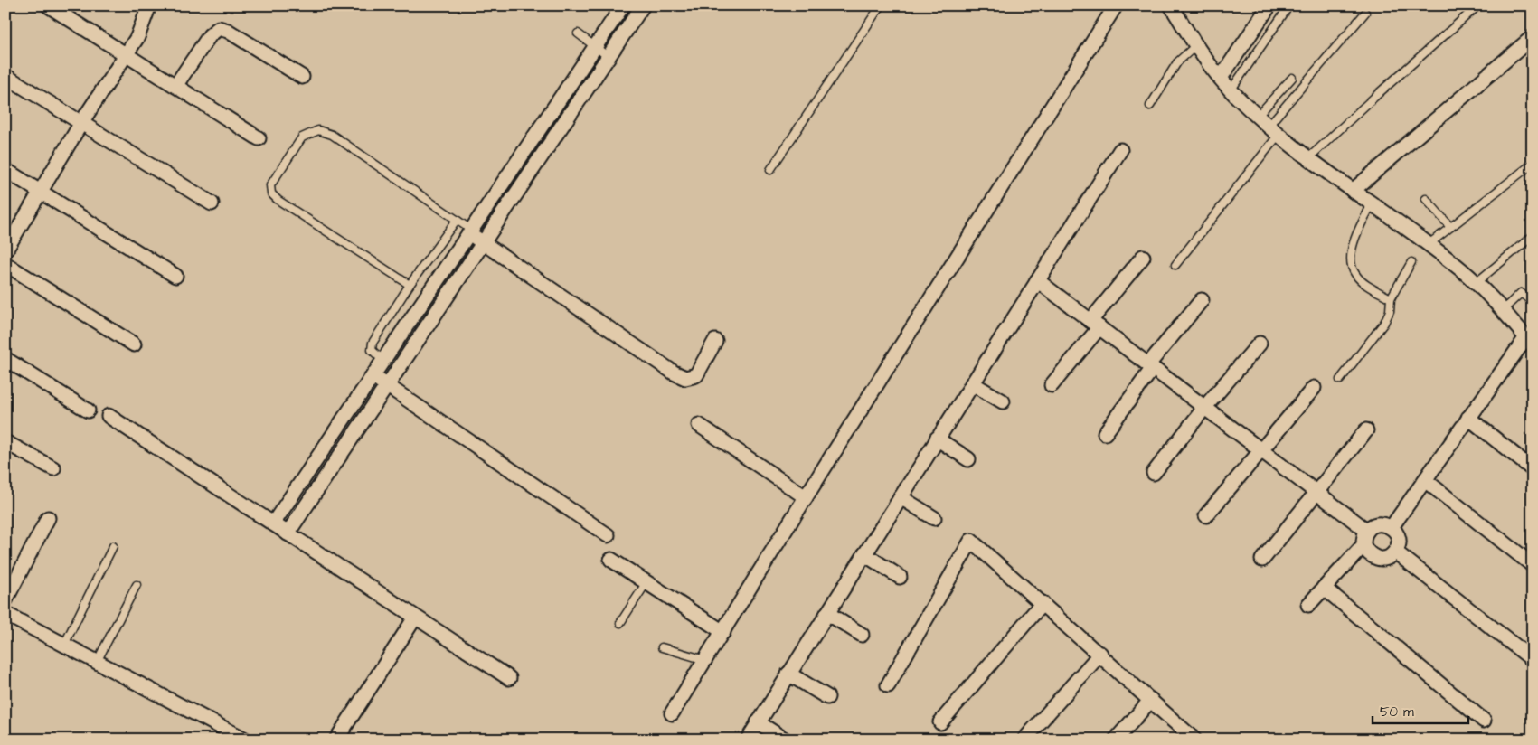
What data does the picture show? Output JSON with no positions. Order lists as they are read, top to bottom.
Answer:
{
  "scale_bar": "50 m"
}
